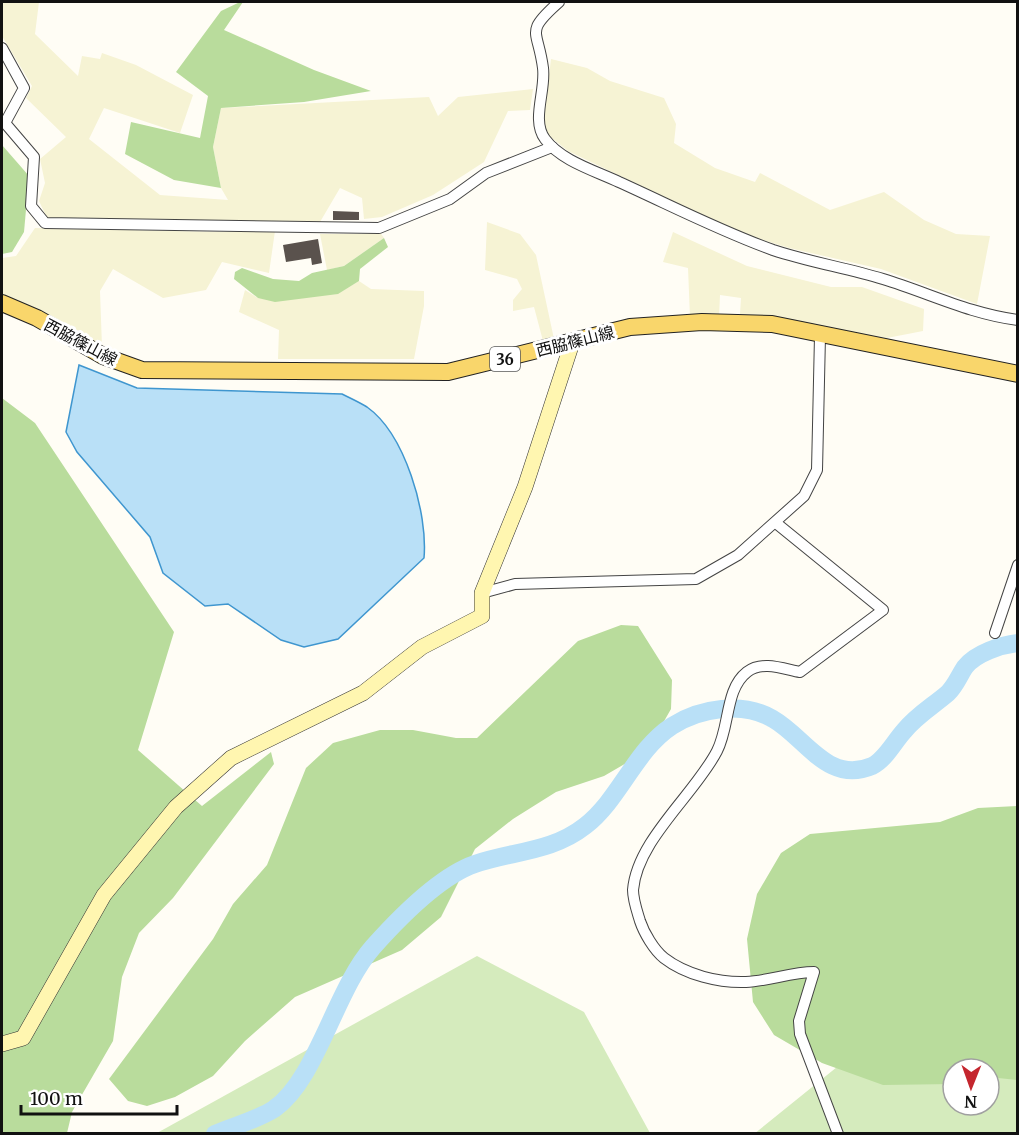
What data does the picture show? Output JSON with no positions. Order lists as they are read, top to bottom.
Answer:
{
  "streets": {
    "main road": ["西脇篠山線", "36"]
  },
  "scale_bar": "100 m",
  "north": "bottom"
}
